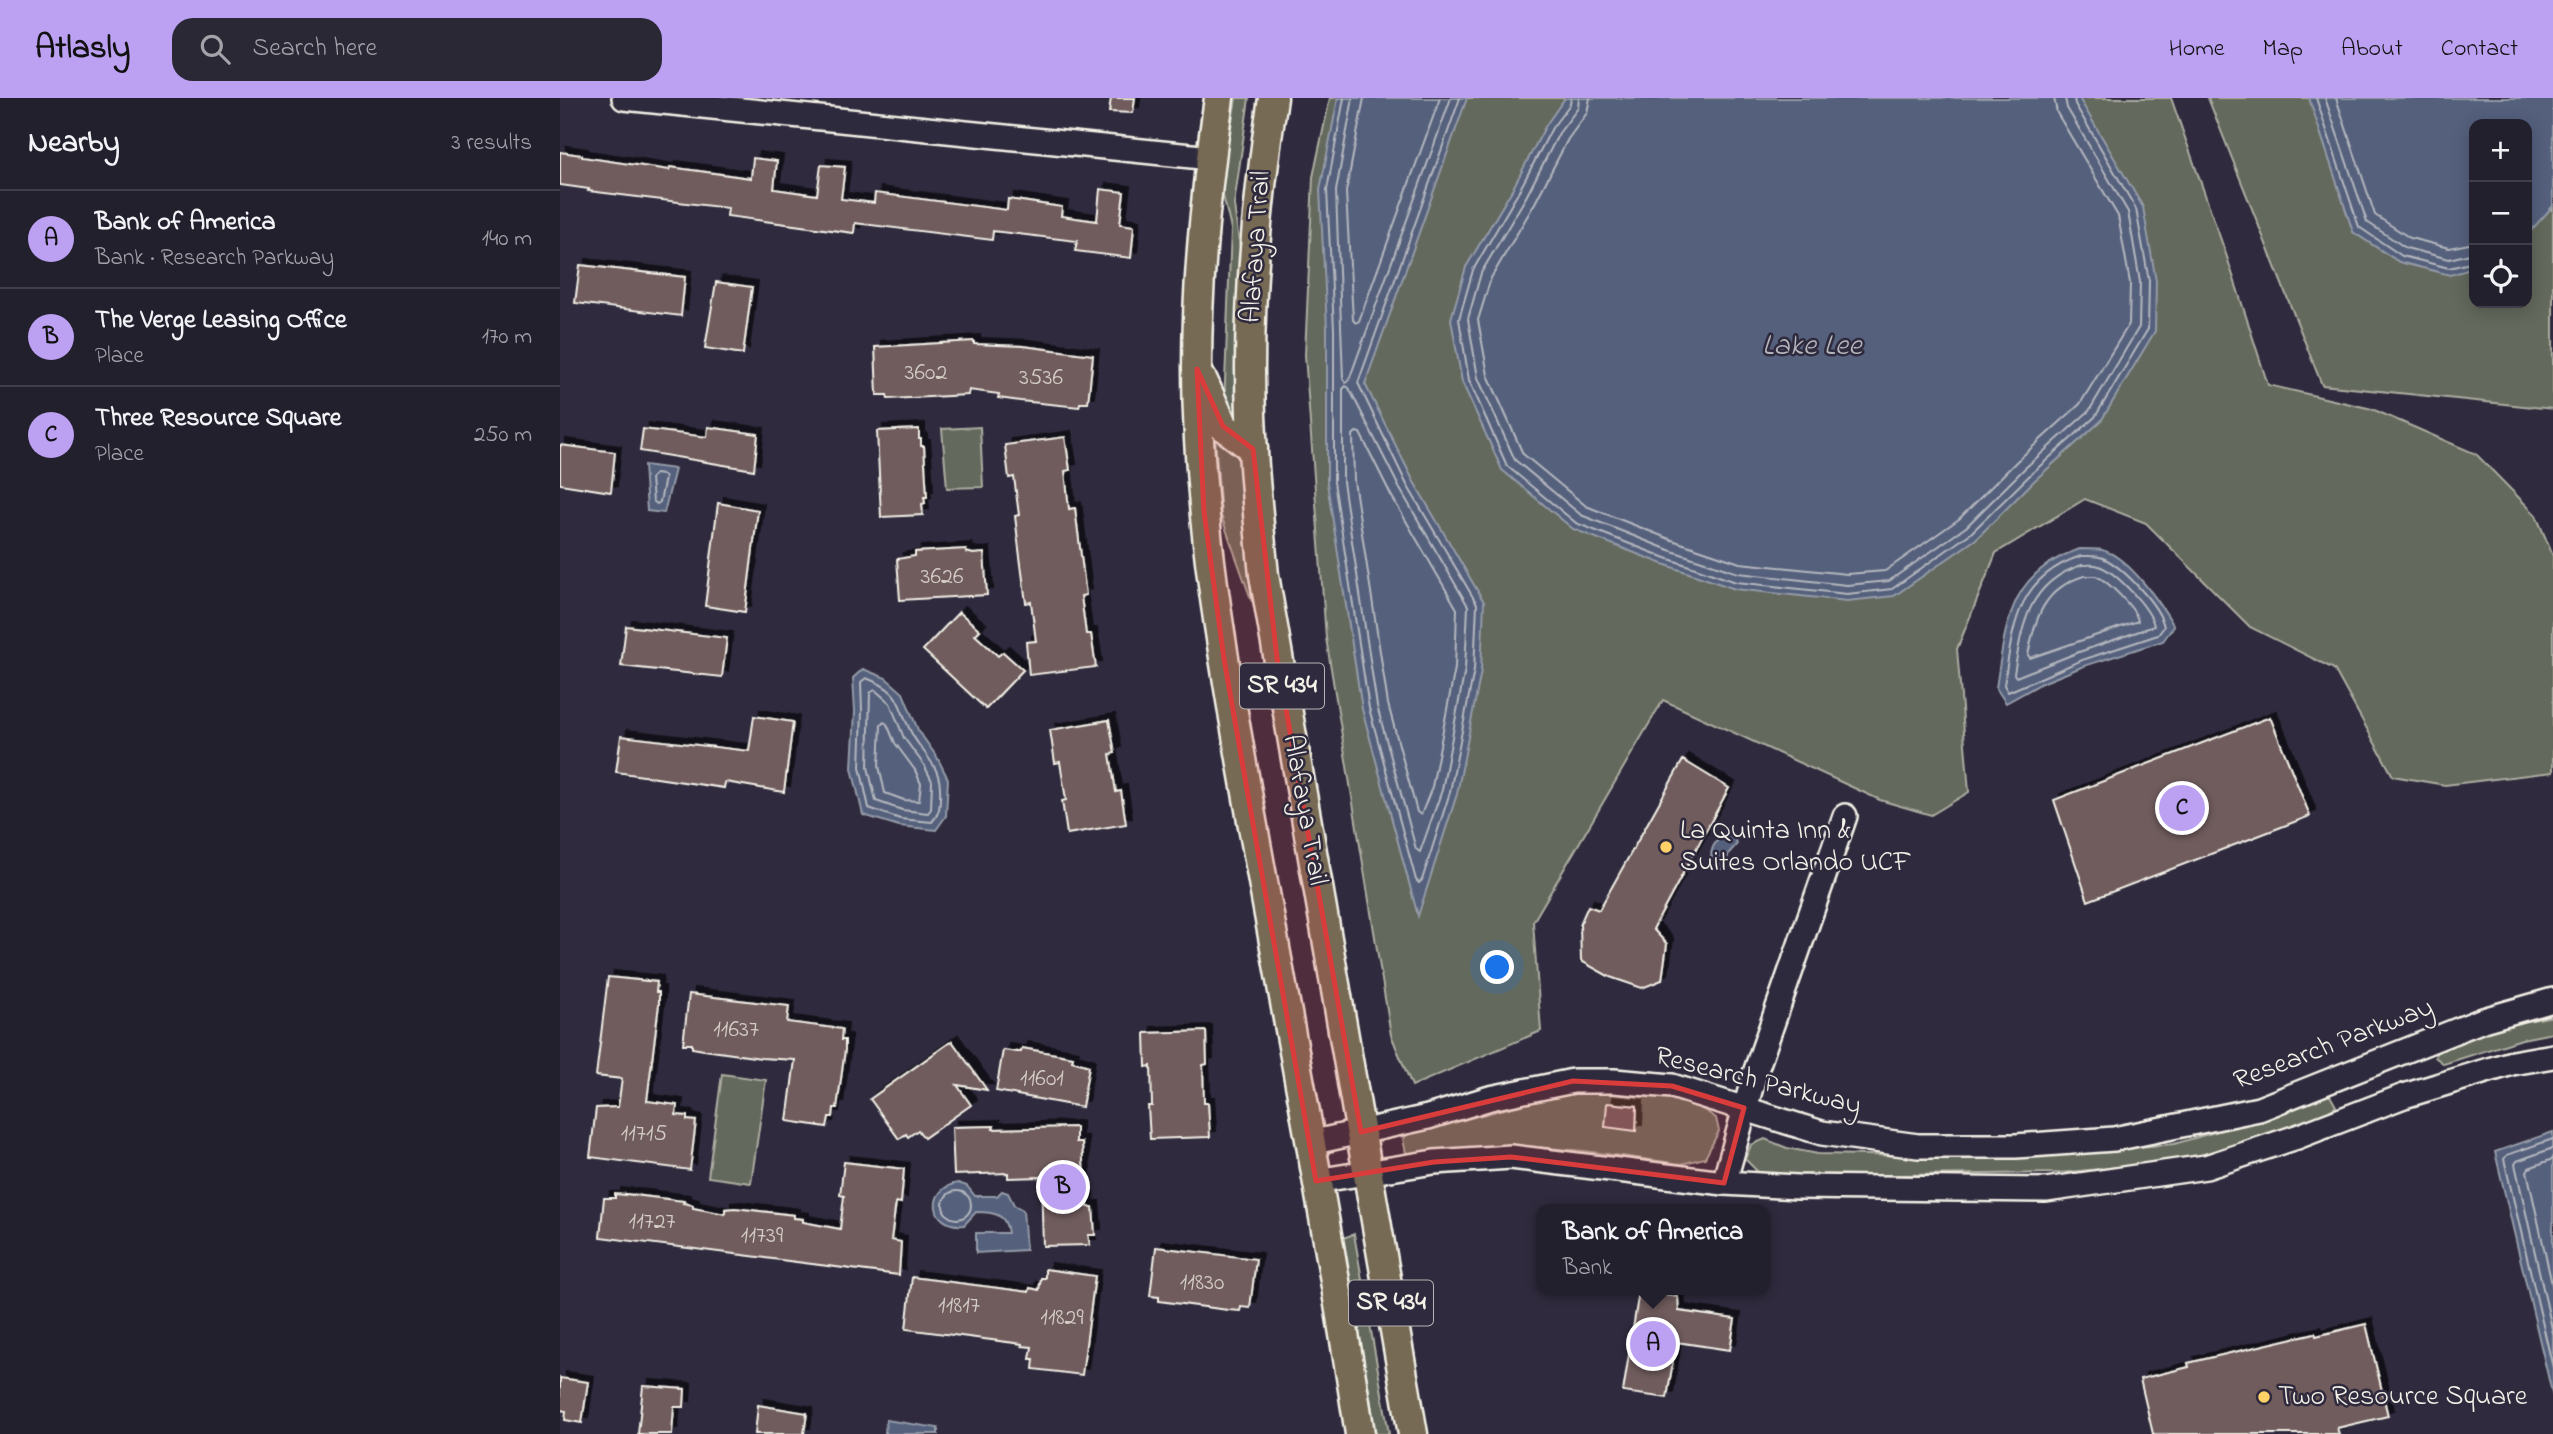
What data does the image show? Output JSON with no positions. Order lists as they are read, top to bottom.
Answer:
{
  "streets": {
    "main road": ["Alafaya Trail", "SR 434"],
    "street": ["Research Parkway"]
  },
  "crossings": [
    ["Alafaya Trail", "Research Parkway"]
  ],
  "water": ["Lake Lee"],
  "places": ["La Quinta Inn & Suites Orlando UCF", "Two Resource Square"],
  "house_numbers": [
    "3602",
    "3536",
    "3626",
    "11637",
    "11601",
    "11715",
    "11727",
    "11739",
    "11830",
    "11817",
    "11829"
  ],
  "page": {
    "header": "Atlasly",
    "search": "Search here",
    "nav": [
      "Home",
      "Map",
      "About",
      "Contact"
    ],
    "heading": ["Nearby", "3 results"],
    "map_buttons": ["+", "−"],
    "list": [
      {
        "mark": "A",
        "name": "Bank of America",
        "note": "Bank · Research Parkway",
        "value": "140 m"
      },
      {
        "mark": "B",
        "name": "The Verge Leasing Office",
        "note": "Place",
        "value": "170 m"
      },
      {
        "mark": "C",
        "name": "Three Resource Square",
        "note": "Place",
        "value": "250 m"
      }
    ],
    "pins": ["C", "B", "A"],
    "popup": ["Bank of America", "Bank"]
  }
}
